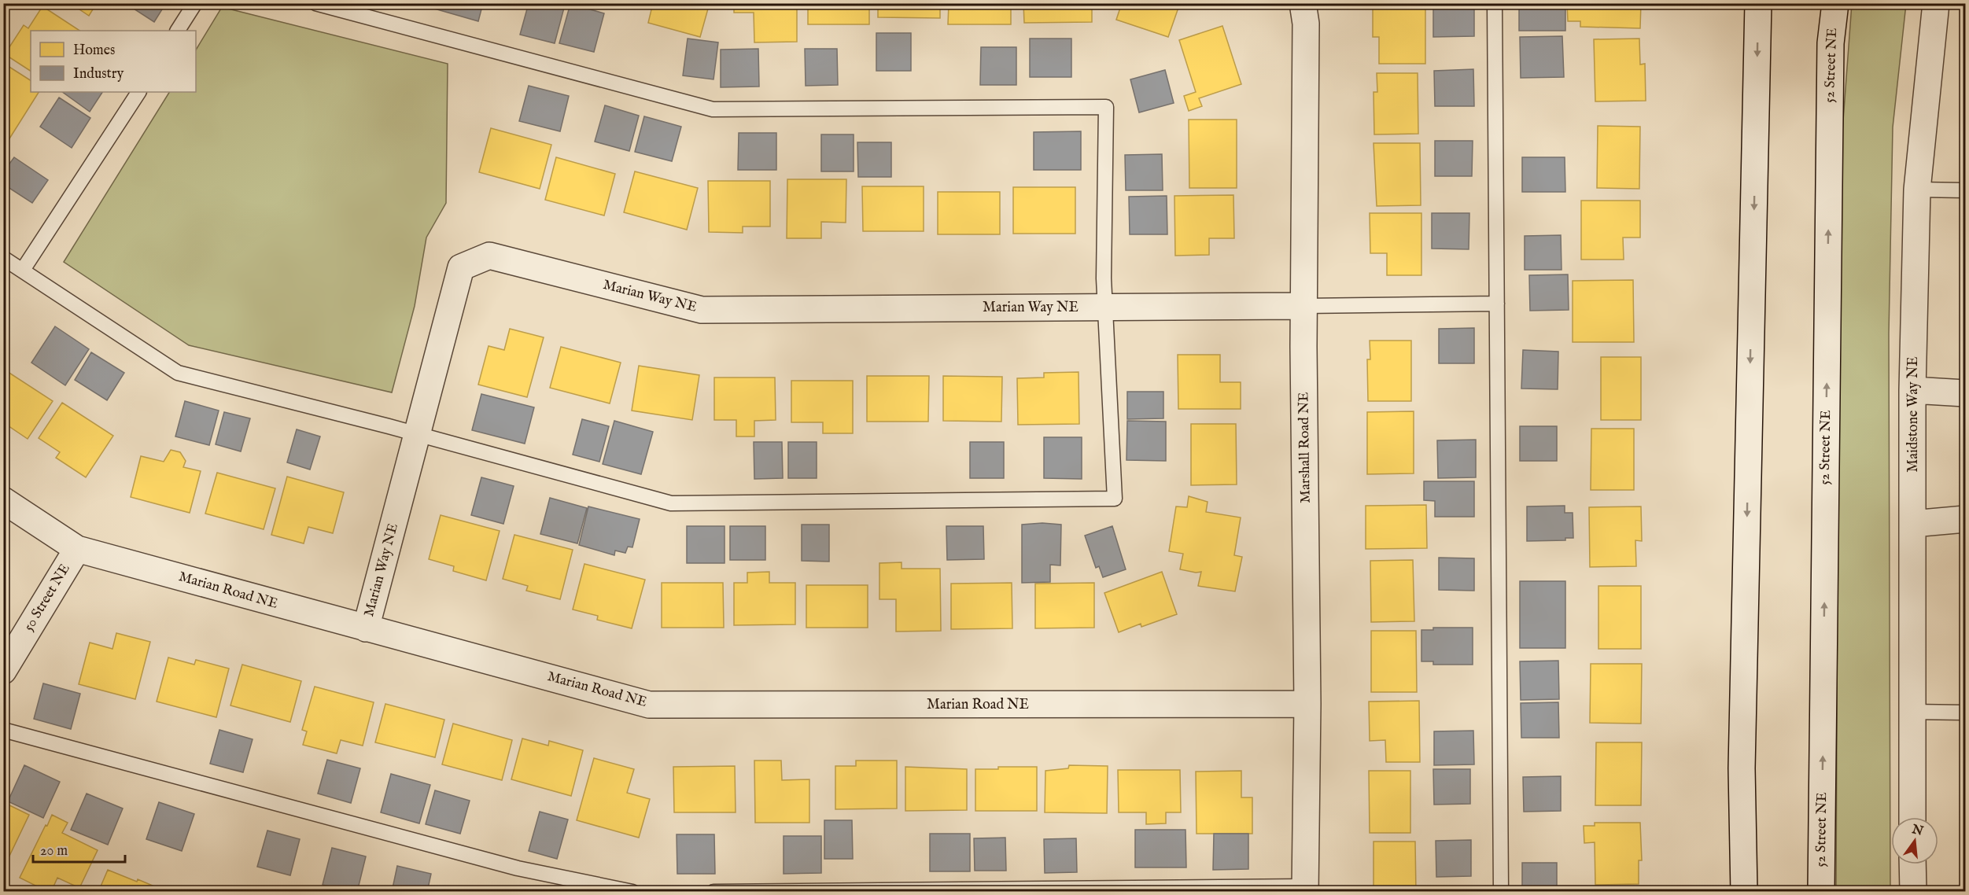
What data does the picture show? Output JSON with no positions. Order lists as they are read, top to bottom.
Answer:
{
  "streets": {
    "street": [
      "52 Street NE",
      "Marian Way NE",
      "Maidstone Way NE",
      "Marshall Road NE",
      "Marian Road NE",
      "50 Street NE"
    ]
  },
  "crossings": [
    ["Marian Way NE", "Marshall Road NE"],
    ["Marian Way NE", "Marian Road NE"],
    ["Marshall Road NE", "Marian Road NE"],
    ["Marian Road NE", "50 Street NE"]
  ],
  "legend": ["Homes", "Industry"],
  "scale_bar": "20 m",
  "north": "top"
}
